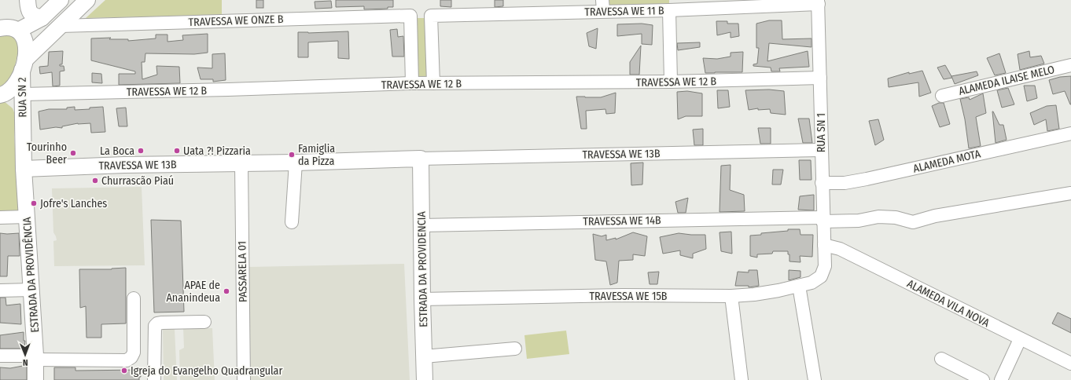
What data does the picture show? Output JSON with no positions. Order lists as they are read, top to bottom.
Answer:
{
  "streets": {
    "main road": [
      "RUA SN 2",
      "TRAVESSA WE 13B",
      "ESTRADA DA PROVIDENCIA",
      "ESTRADA DA PROVIDÊNCIA"
    ],
    "street": [
      "TRAVESSA WE 11 B",
      "TRAVESSA WE ONZE B",
      "ALAMEDA ILAISE MELO",
      "TRAVESSA WE 12 B",
      "RUA SN 1",
      "ALAMEDA MOTA",
      "TRAVESSA WE 14B",
      "PASSARELA 01",
      "TRAVESSA WE 15B",
      "ALAMEDA VILA NOVA"
    ]
  },
  "crossings": [
    ["TRAVESSA WE 11 B", "TRAVESSA WE 12 B"],
    ["TRAVESSA WE 11 B", "RUA SN 1"],
    ["TRAVESSA WE ONZE B", "TRAVESSA WE 12 B"],
    ["TRAVESSA WE 12 B", "RUA SN 2"],
    ["TRAVESSA WE 12 B", "RUA SN 1"],
    ["RUA SN 2", "TRAVESSA WE 13B"],
    ["RUA SN 2", "ESTRADA DA PROVIDÊNCIA"],
    ["RUA SN 1", "TRAVESSA WE 13B"],
    ["RUA SN 1", "ALAMEDA MOTA"],
    ["RUA SN 1", "TRAVESSA WE 14B"],
    ["RUA SN 1", "TRAVESSA WE 15B"],
    ["RUA SN 1", "ALAMEDA VILA NOVA"],
    ["TRAVESSA WE 13B", "ESTRADA DA PROVIDENCIA"],
    ["TRAVESSA WE 13B", "PASSARELA 01"],
    ["TRAVESSA WE 13B", "ESTRADA DA PROVIDÊNCIA"],
    ["TRAVESSA WE 14B", "ESTRADA DA PROVIDENCIA"],
    ["ESTRADA DA PROVIDENCIA", "TRAVESSA WE 15B"]
  ],
  "places": [
    "La Boca",
    "Uata ?! Pizzaria",
    "Tourinho Beer",
    "Famiglia da Pizza",
    "Churrascão Piaú",
    "Jofre's Lanches",
    "APAE de Ananindeua",
    "Igreja do Evangelho Quadrangular"
  ],
  "north": "bottom"
}
